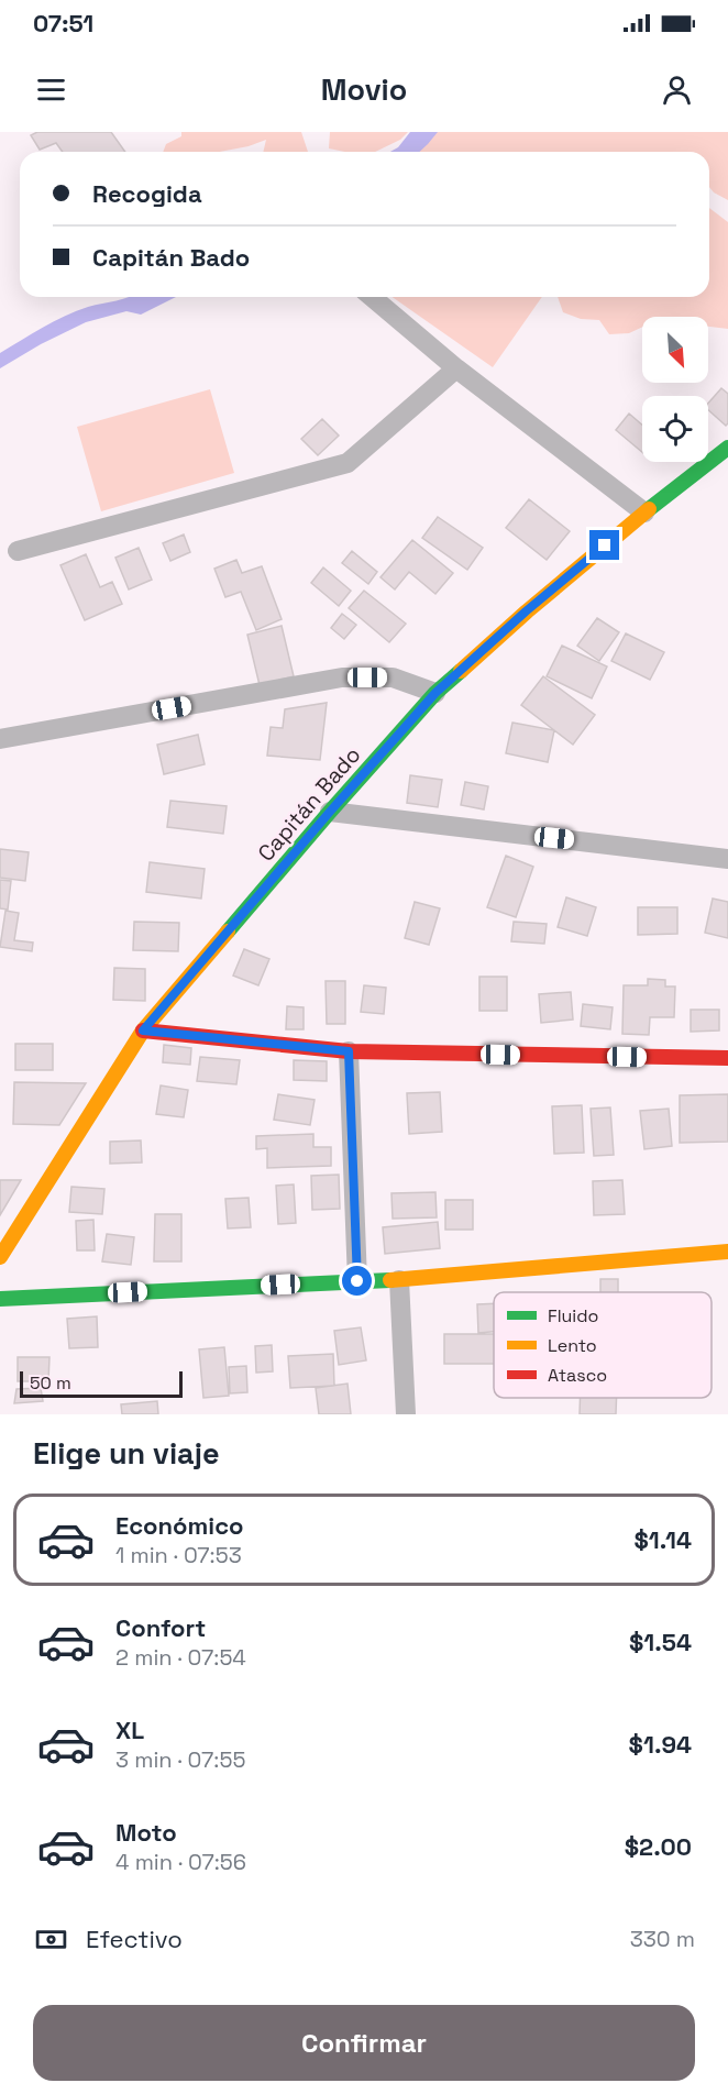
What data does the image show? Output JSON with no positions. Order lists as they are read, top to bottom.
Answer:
{
  "streets": {
    "street": ["Capitán Bado"]
  },
  "legend": ["Fluido", "Lento", "Atasco"],
  "scale_bar": "50 m",
  "north": "bottom right",
  "page": {
    "status": "07:51",
    "header": "Movio",
    "banner": ["Recogida", "Capitán Bado"],
    "scale": "50 m",
    "heading": "Elige un viaje",
    "list": [
      {
        "name": "Económico",
        "note": "1 min · 07:53",
        "value": "$1.14"
      },
      {
        "name": "Confort",
        "note": "2 min · 07:54",
        "value": "$1.54"
      },
      {
        "name": "XL",
        "note": "3 min · 07:55",
        "value": "$1.94"
      },
      {
        "name": "Moto",
        "note": "4 min · 07:56",
        "value": "$2.00"
      }
    ],
    "pay": ["Efectivo", "330 m"],
    "buttons": "Confirmar"
  }
}
